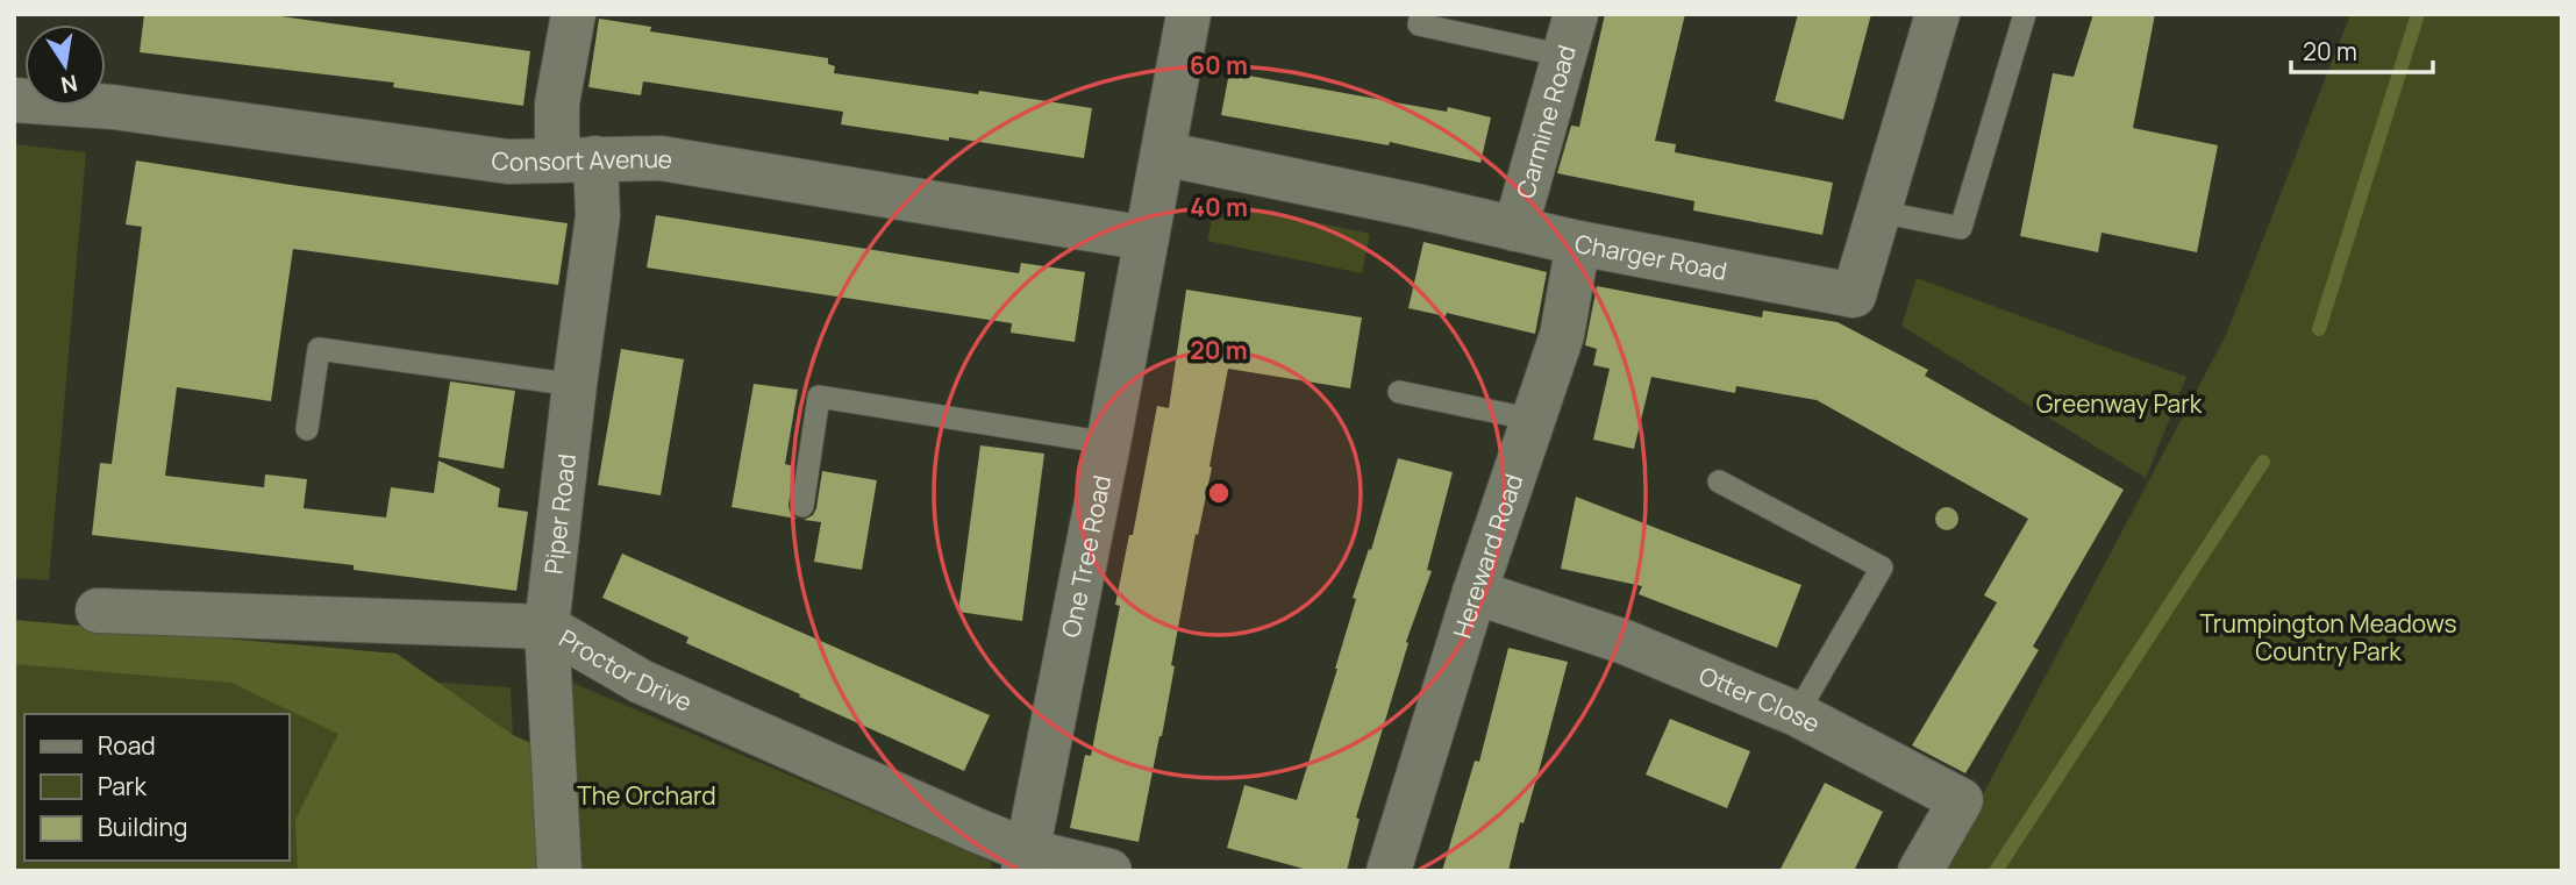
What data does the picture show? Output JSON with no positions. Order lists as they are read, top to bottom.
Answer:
{
  "streets": {
    "street": [
      "Carmine Road",
      "Consort Avenue",
      "Charger Road",
      "Piper Road",
      "One Tree Road",
      "Hereward Road",
      "Proctor Drive",
      "Otter Close"
    ]
  },
  "crossings": [
    ["Carmine Road", "Charger Road"],
    ["Consort Avenue", "Piper Road"],
    ["Consort Avenue", "One Tree Road"],
    ["Charger Road", "One Tree Road"],
    ["Charger Road", "Hereward Road"],
    ["Piper Road", "Proctor Drive"],
    ["One Tree Road", "Proctor Drive"],
    ["Hereward Road", "Otter Close"]
  ],
  "parks": ["Greenway Park", "Trumpington Meadows Country Park", "The Orchard"],
  "legend": ["Road", "Park", "Building"],
  "scale_bar": "20 m",
  "north": "bottom",
  "rings": ["60 m", "40 m", "20 m"]
}
